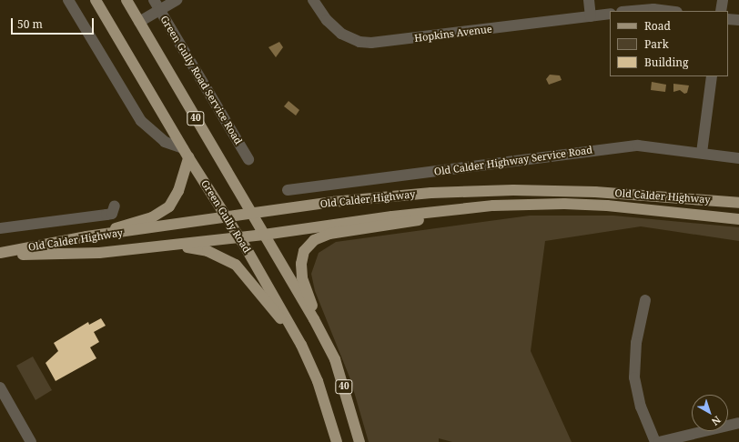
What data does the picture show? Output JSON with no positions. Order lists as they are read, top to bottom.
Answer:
{
  "streets": {
    "main road": ["40", "Old Calder Highway", "Green Gully Road"],
    "street": ["Hopkins Avenue", "Green Gully Road Service Road", "Old Calder Highway Service Road"]
  },
  "crossings": [
    ["40", "Old Calder Highway"],
    ["Old Calder Highway", "Green Gully Road"]
  ],
  "legend": ["Road", "Park", "Building"],
  "scale_bar": "50 m",
  "north": "bottom right"
}
